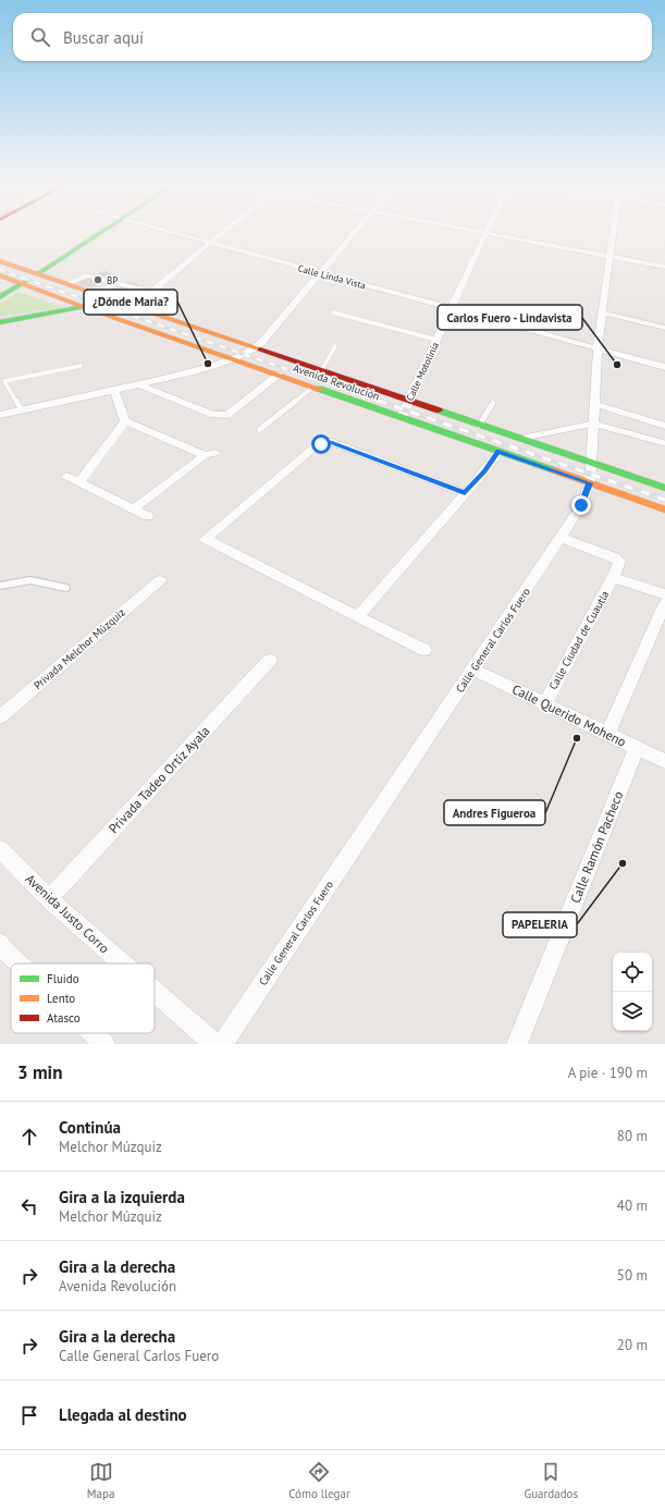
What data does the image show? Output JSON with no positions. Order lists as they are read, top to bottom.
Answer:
{
  "streets": {
    "main road": ["Avenida Revolución"],
    "street": [
      "Calle Linda Vista",
      "Calle Motolinía",
      "Calle General Carlos Fuero",
      "Calle Ciudad de Cuautla",
      "Privada Melchor Múzquiz",
      "Calle Querido Moheno",
      "Privada Tadeo Ortiz Ayala",
      "Calle Ramón Pacheco",
      "Avenida Justo Corro"
    ]
  },
  "crossings": [
    ["Calle Linda Vista", "Calle Motolinía"],
    ["Calle Linda Vista", "Calle General Carlos Fuero"],
    ["Calle Motolinía", "Avenida Revolución"],
    ["Avenida Revolución", "Calle General Carlos Fuero"],
    ["Calle General Carlos Fuero", "Calle Querido Moheno"],
    ["Calle Ciudad de Cuautla", "Calle Querido Moheno"],
    ["Calle Querido Moheno", "Calle Ramón Pacheco"],
    ["Privada Tadeo Ortiz Ayala", "Avenida Justo Corro"]
  ],
  "places": [
    "BP",
    "¿Dónde Maria?",
    "Carlos Fuero - Lindavista",
    "Andres Figueroa",
    "PAPELERIA"
  ],
  "legend": ["Fluido", "Lento", "Atasco"],
  "page": {
    "search": "Buscar aquí",
    "heading": ["3 min", "A pie · 190 m"],
    "list": [
      ["Continúa", "Melchor Múzquiz", "80 m"],
      ["Gira a la izquierda", "Melchor Múzquiz", "40 m"],
      ["Gira a la derecha", "Avenida Revolución", "50 m"],
      ["Gira a la derecha", "Calle General Carlos Fuero", "20 m"],
      "Llegada al destino"
    ],
    "nav": ["Mapa", "Cómo llegar", "Guardados"]
  }
}
